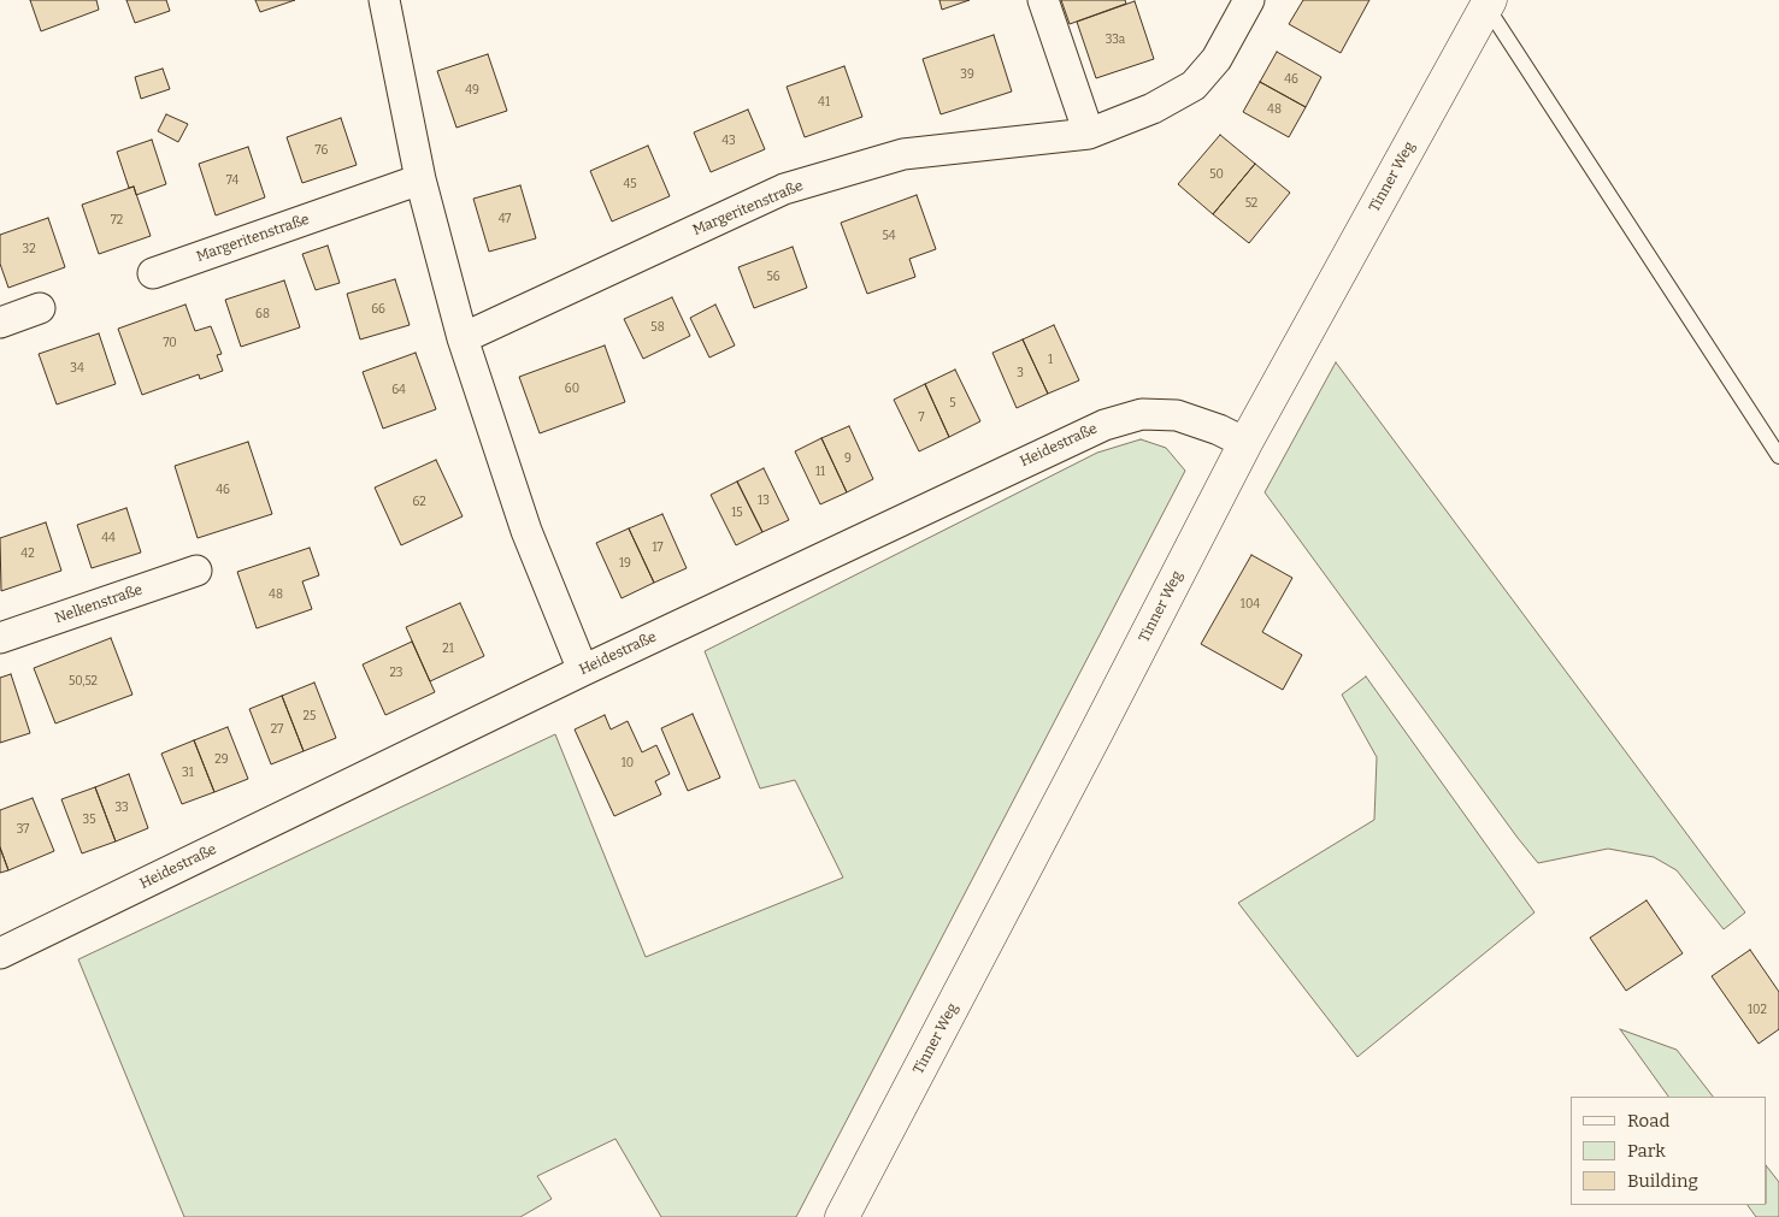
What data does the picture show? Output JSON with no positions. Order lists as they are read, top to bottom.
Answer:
{
  "streets": {
    "street": [
      "Tinner Weg",
      "Margeritenstraße",
      "Heidestraße",
      "Nelkenstraße"
    ]
  },
  "crossings": [
    ["Tinner Weg", "Heidestraße"]
  ],
  "house_numbers": [
    "33a",
    "39",
    "46",
    "49",
    "41",
    "48",
    "43",
    "76",
    "50",
    "74",
    "45",
    "52",
    "47",
    "72",
    "54",
    "32",
    "56",
    "66",
    "68",
    "58",
    "70",
    "1",
    "34",
    "3",
    "60",
    "64",
    "5",
    "7",
    "9",
    "11",
    "46",
    "13",
    "62",
    "15",
    "44",
    "17",
    "42",
    "19",
    "48",
    "104",
    "21",
    "23",
    "50,52",
    "25",
    "27",
    "29",
    "10",
    "31",
    "33",
    "35",
    "37",
    "102"
  ],
  "legend": ["Road", "Park", "Building"]
}
